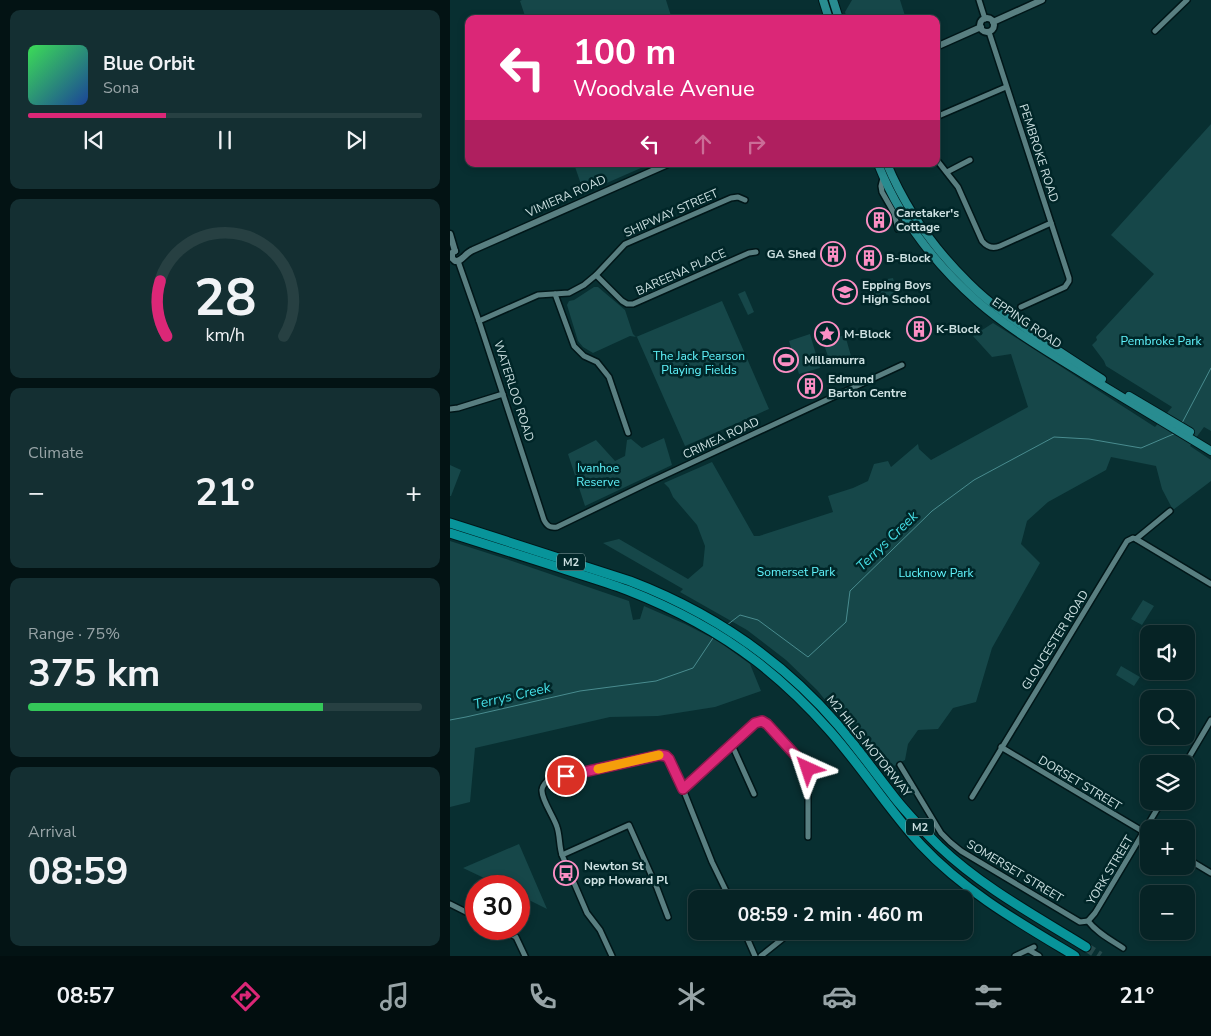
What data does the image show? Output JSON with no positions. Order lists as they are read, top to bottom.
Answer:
{
  "streets": {
    "highway": ["M2", "M2 HILLS MOTORWAY"],
    "main road": ["EPPING ROAD"],
    "street": [
      "PEMBROKE ROAD",
      "VIMIERA ROAD",
      "SHIPWAY STREET",
      "BAREENA PLACE",
      "WATERLOO ROAD",
      "CRIMEA ROAD",
      "GLOUCESTER ROAD",
      "DORSET STREET",
      "YORK STREET",
      "SOMERSET STREET"
    ]
  },
  "crossings": [
    ["VIMIERA ROAD", "WATERLOO ROAD"],
    ["SHIPWAY STREET", "BAREENA PLACE"],
    ["SHIPWAY STREET", "WATERLOO ROAD"],
    ["WATERLOO ROAD", "CRIMEA ROAD"],
    ["GLOUCESTER ROAD", "DORSET STREET"],
    ["YORK STREET", "SOMERSET STREET"]
  ],
  "water": ["Terrys Creek"],
  "parks": [
    "Pembroke Park",
    "The Jack Pearson Playing Fields",
    "Ivanhoe Reserve",
    "Somerset Park",
    "Lucknow Park"
  ],
  "places": {
    "building": [
      "Caretaker's Cottage",
      "GA Shed",
      "B-Block",
      "K-Block",
      "Edmund Barton Centre"
    ],
    "school or university": ["Epping Boys High School"],
    "place": ["M-Block"],
    "sports": ["Millamurra"],
    "bus stop": ["Newton St opp Howard Pl"]
  },
  "page": {
    "turn": ["100 m", "Woodvale Avenue"],
    "song": ["Blue Orbit", "Sona"],
    "tile": [
      "Climate",
      ["Range · 75%", "375 km"],
      ["Arrival", "08:59"]
    ],
    "heat": ["−", "21°", "+"],
    "map_buttons": ["+", "−"],
    "limit": "30",
    "trip": "08:59 · 2 min · 460 m",
    "tabs": ["08:57", "21°"],
    "gauge": ["28", "km/h"]
  }
}
